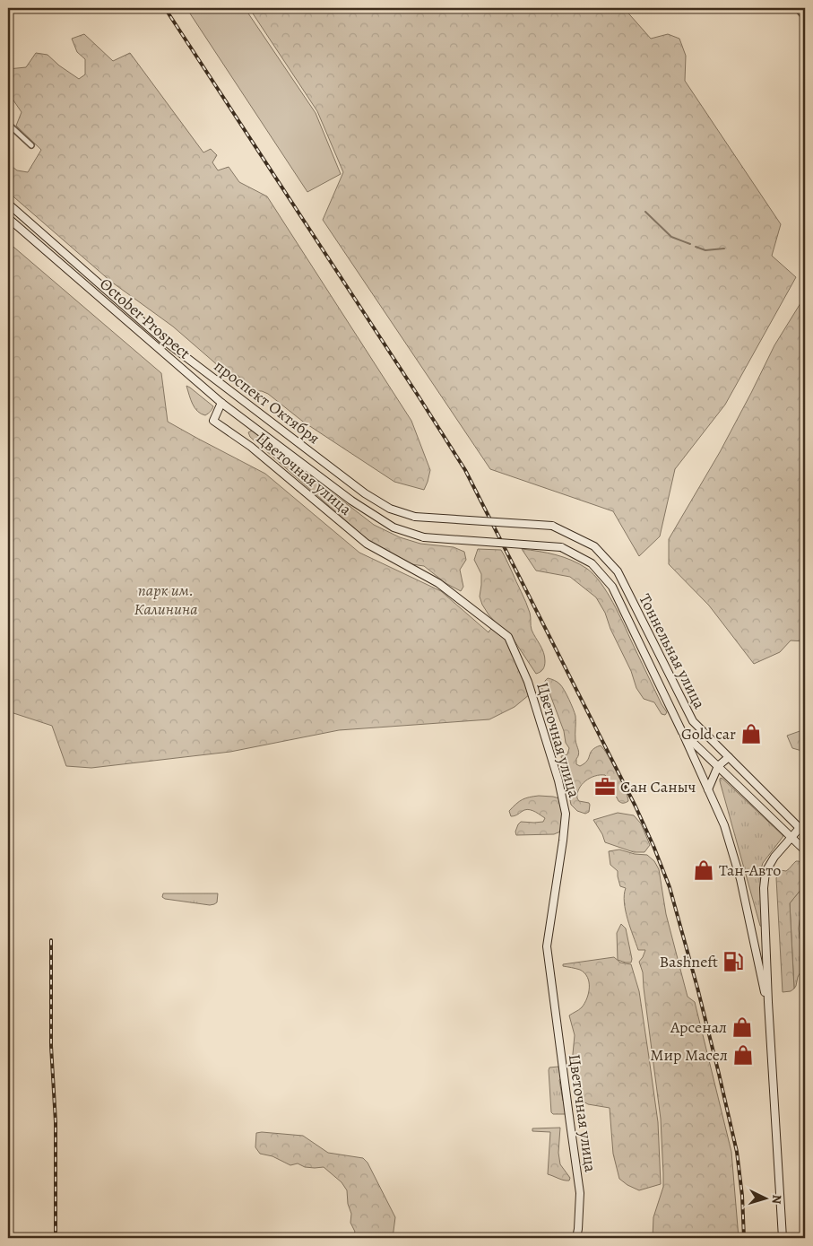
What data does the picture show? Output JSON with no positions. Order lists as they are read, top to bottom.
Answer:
{
  "streets": {
    "main road": [
      "October Prospect",
      "проспект Октября",
      "Цветочная улица",
      "Тоннельная улица"
    ]
  },
  "crossings": [
    ["October Prospect", "Цветочная улица"],
    ["October Prospect", "Тоннельная улица"],
    ["проспект Октября", "Тоннельная улица"]
  ],
  "parks": ["парк им. Калинина"],
  "places": {
    "shop": [
      "Gold car",
      "Тан-Авто",
      "Арсенал",
      "Мир Масел"
    ],
    "office": ["Сан Саныч"],
    "fuel station": ["Bashneft"]
  },
  "north": "right"
}
